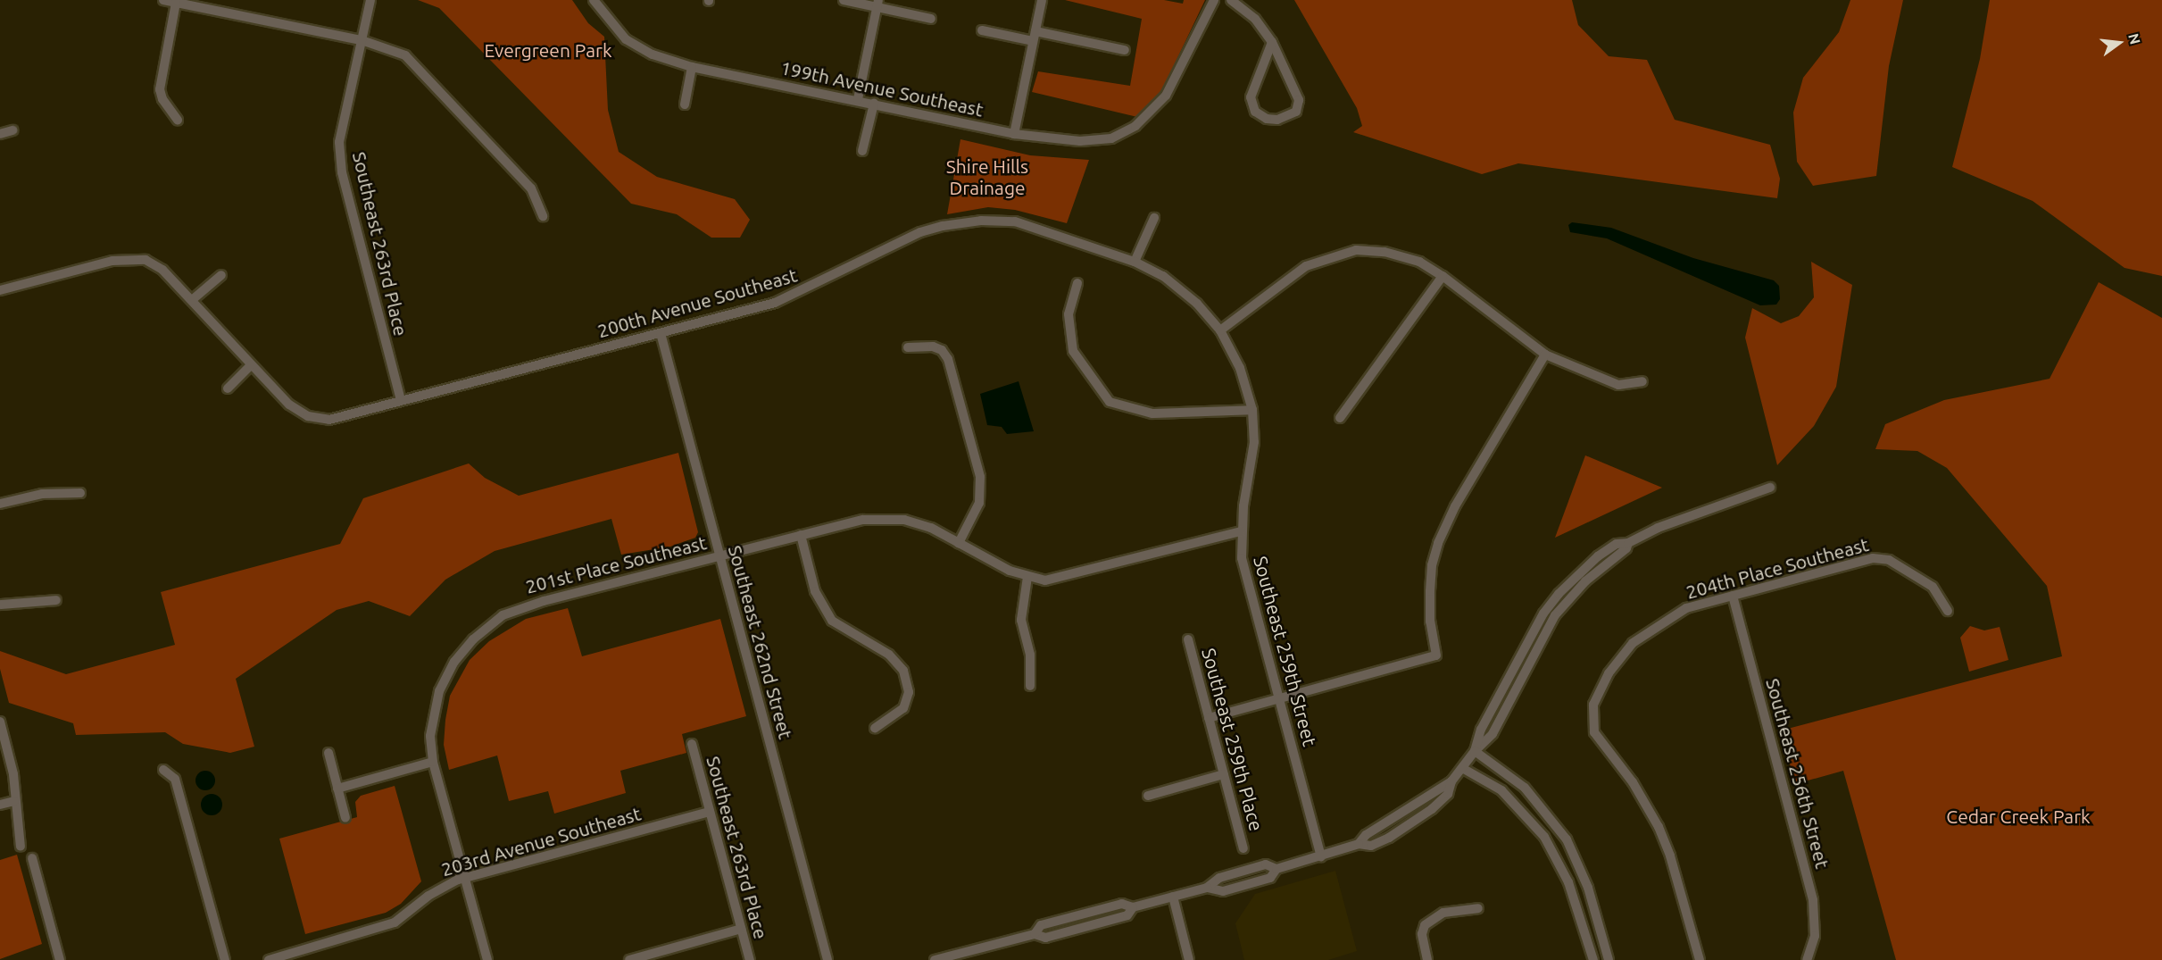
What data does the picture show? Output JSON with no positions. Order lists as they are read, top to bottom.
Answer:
{
  "streets": {
    "street": [
      "199th Avenue Southeast",
      "Southeast 263rd Place",
      "200th Avenue Southeast",
      "201st Place Southeast",
      "204th Place Southeast",
      "Southeast 262nd Street",
      "Southeast 259th Street",
      "Southeast 259th Place",
      "Southeast 256th Street",
      "203rd Avenue Southeast"
    ]
  },
  "crossings": [
    ["Southeast 263rd Place", "200th Avenue Southeast"],
    ["Southeast 263rd Place", "203rd Avenue Southeast"],
    ["200th Avenue Southeast", "Southeast 262nd Street"],
    ["200th Avenue Southeast", "Southeast 259th Street"],
    ["201st Place Southeast", "Southeast 262nd Street"],
    ["201st Place Southeast", "203rd Avenue Southeast"],
    ["204th Place Southeast", "Southeast 256th Street"]
  ],
  "parks": ["Evergreen Park", "Shire Hills Drainage", "Cedar Creek Park"],
  "north": "right"
}
